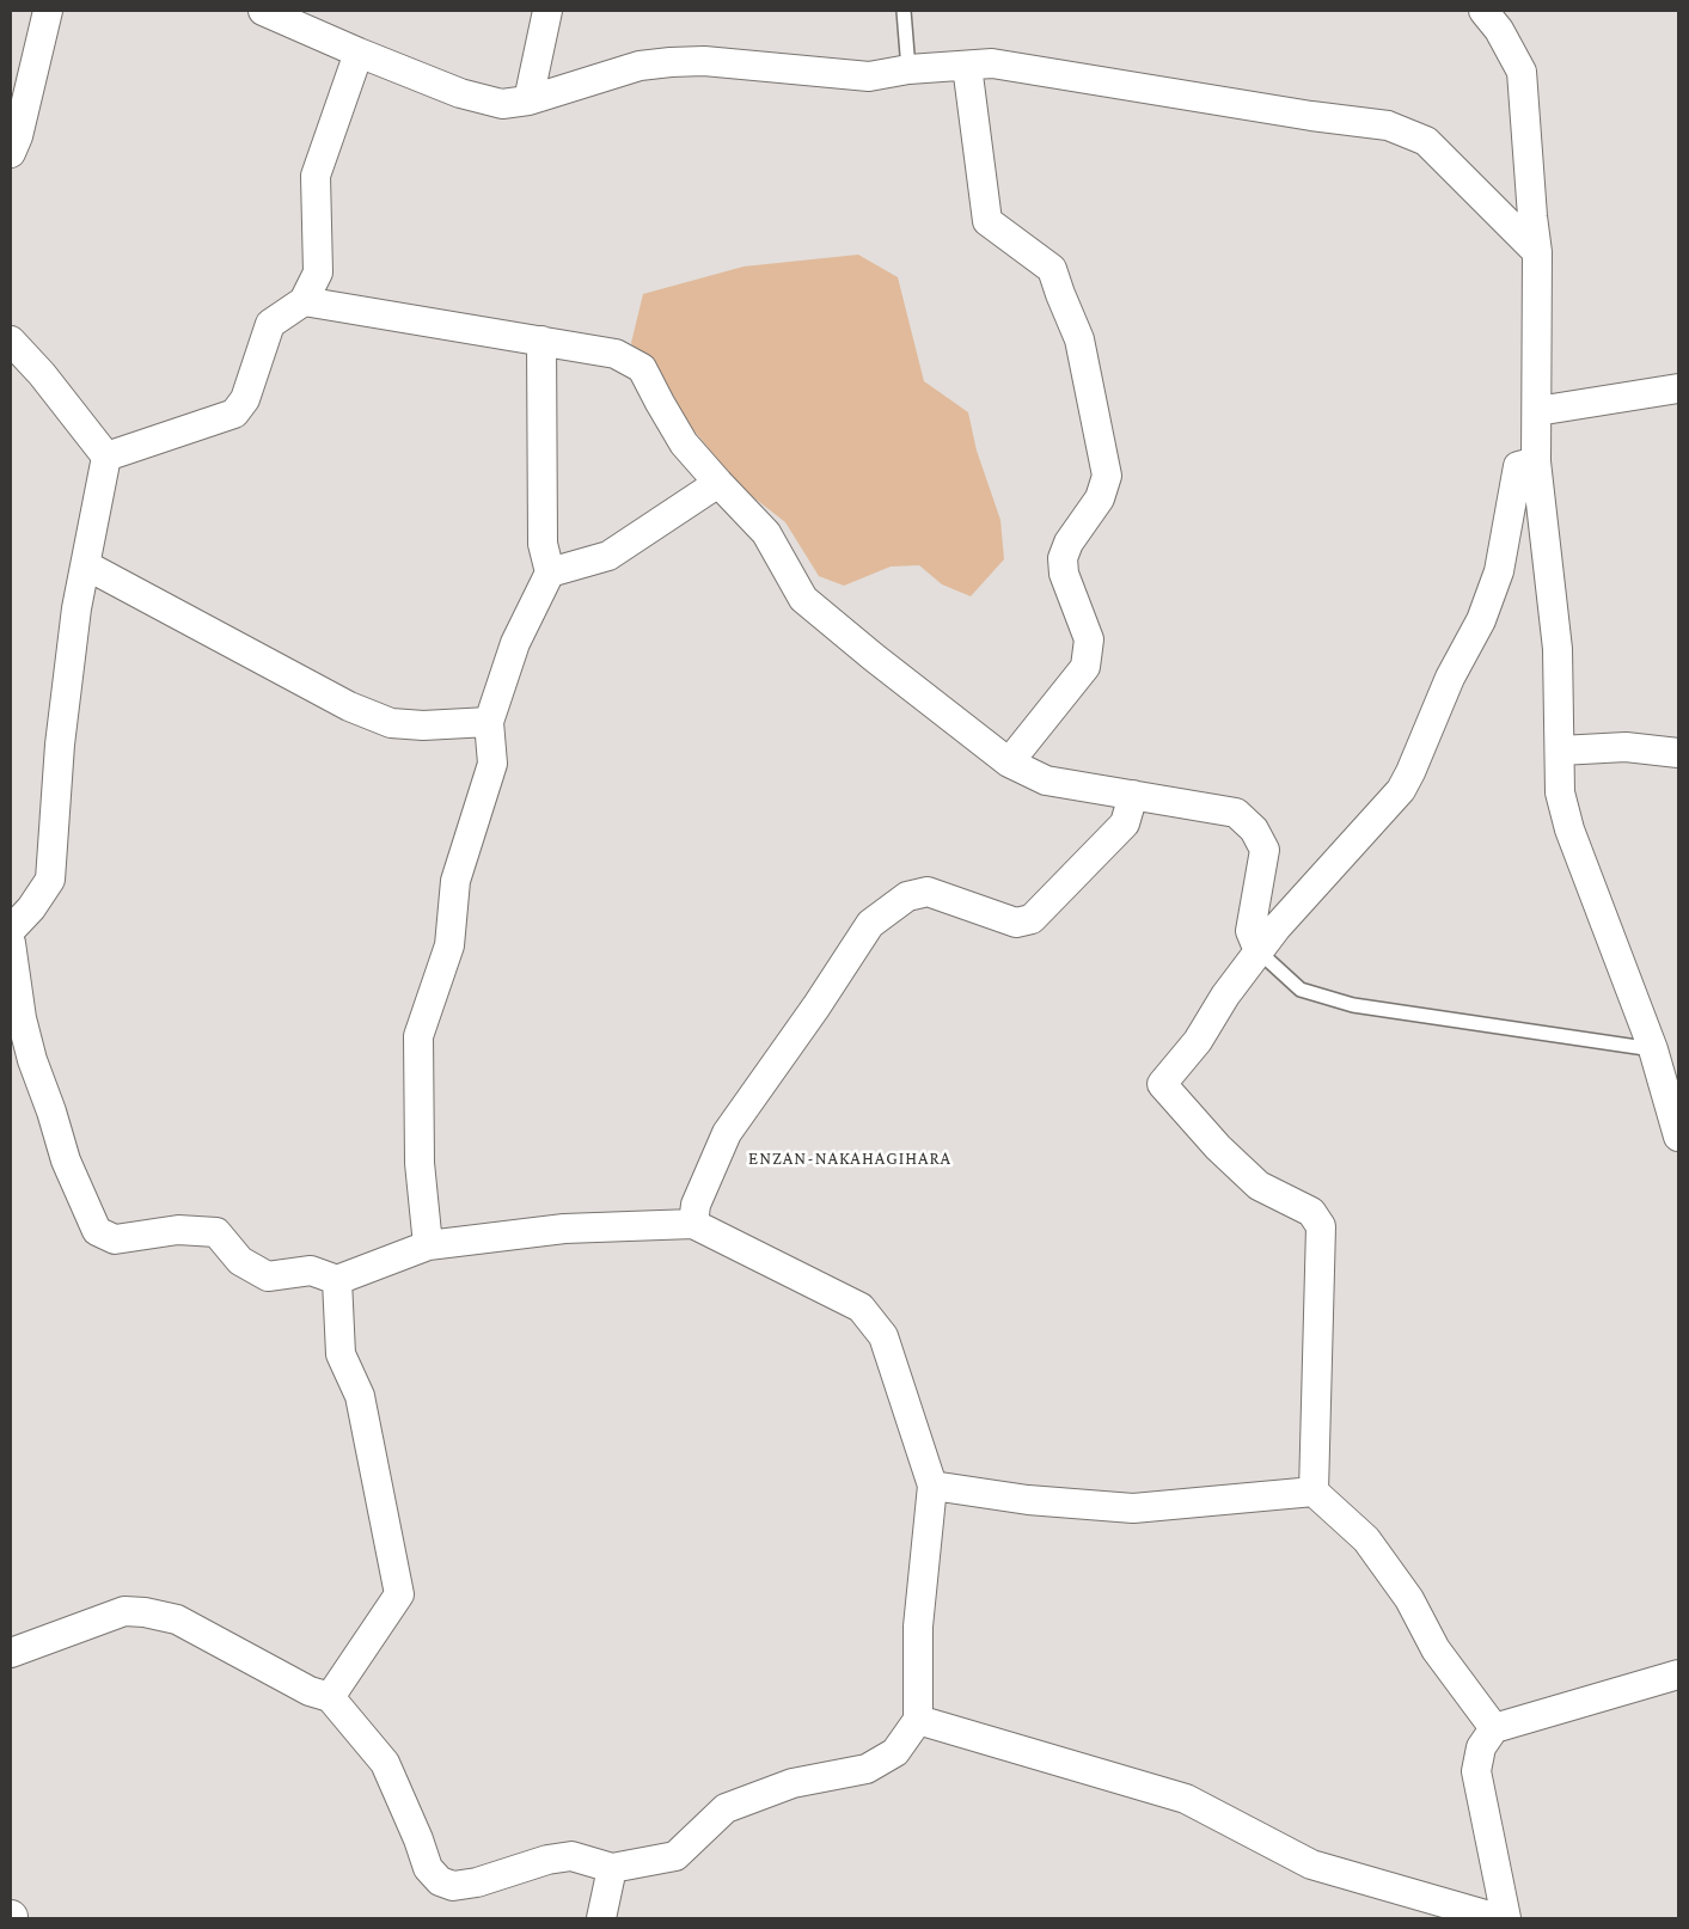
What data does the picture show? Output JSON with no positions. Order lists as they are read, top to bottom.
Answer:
{
  "districts": ["ENZAN-NAKAHAGIHARA"]
}
